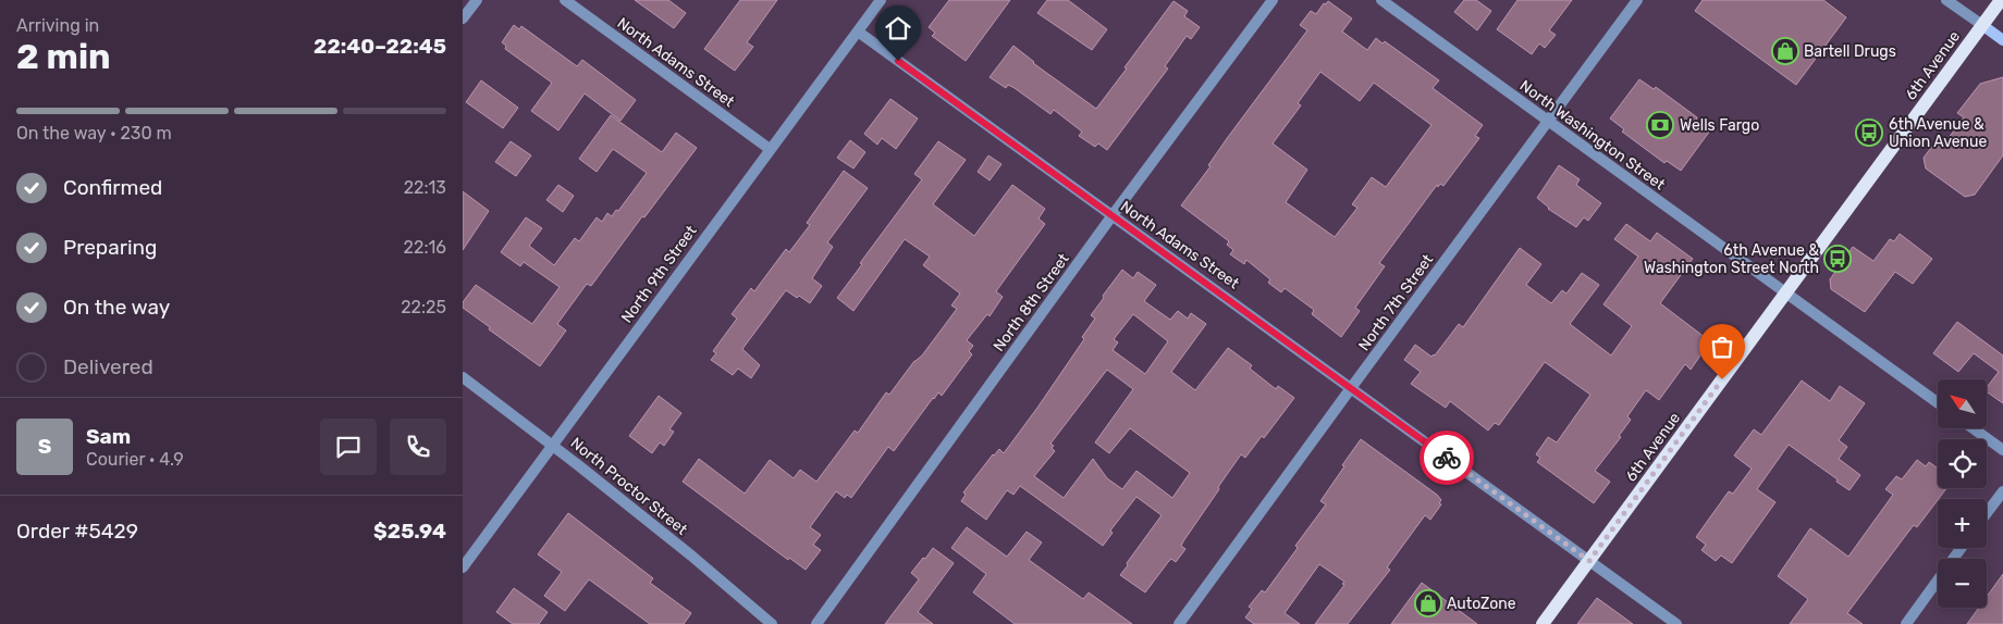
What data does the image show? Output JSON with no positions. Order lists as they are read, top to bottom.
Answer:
{
  "streets": {
    "main road": ["6th Avenue"],
    "street": [
      "North Adams Street",
      "North Washington Street",
      "North 9th Street",
      "North 8th Street",
      "North 7th Street",
      "North Proctor Street"
    ]
  },
  "crossings": [
    ["North Adams Street", "6th Avenue"],
    ["North Adams Street", "North 9th Street"],
    ["North Adams Street", "North 8th Street"],
    ["North Adams Street", "North 7th Street"],
    ["6th Avenue", "North Washington Street"],
    ["North Washington Street", "North 7th Street"],
    ["North 9th Street", "North Proctor Street"]
  ],
  "places": {
    "shop": ["Bartell Drugs", "AutoZone"],
    "bank": ["Wells Fargo"],
    "bus stop": ["6th Avenue & Union Avenue", "6th Avenue & Washington Street North"]
  },
  "north": "top left",
  "page": {
    "heading": ["2 min", "Arriving in", "22:40–22:45"],
    "panel": [
      "Sam",
      "Courier · 4.9",
      "Order #5429",
      "$25.94"
    ],
    "bar": "On the way · 230 m",
    "list": [
      ["Confirmed", "22:13"],
      ["Preparing", "22:16"],
      ["On the way", "22:25"],
      "Delivered"
    ],
    "map_buttons": ["+", "−"],
    "round": "S"
  }
}
